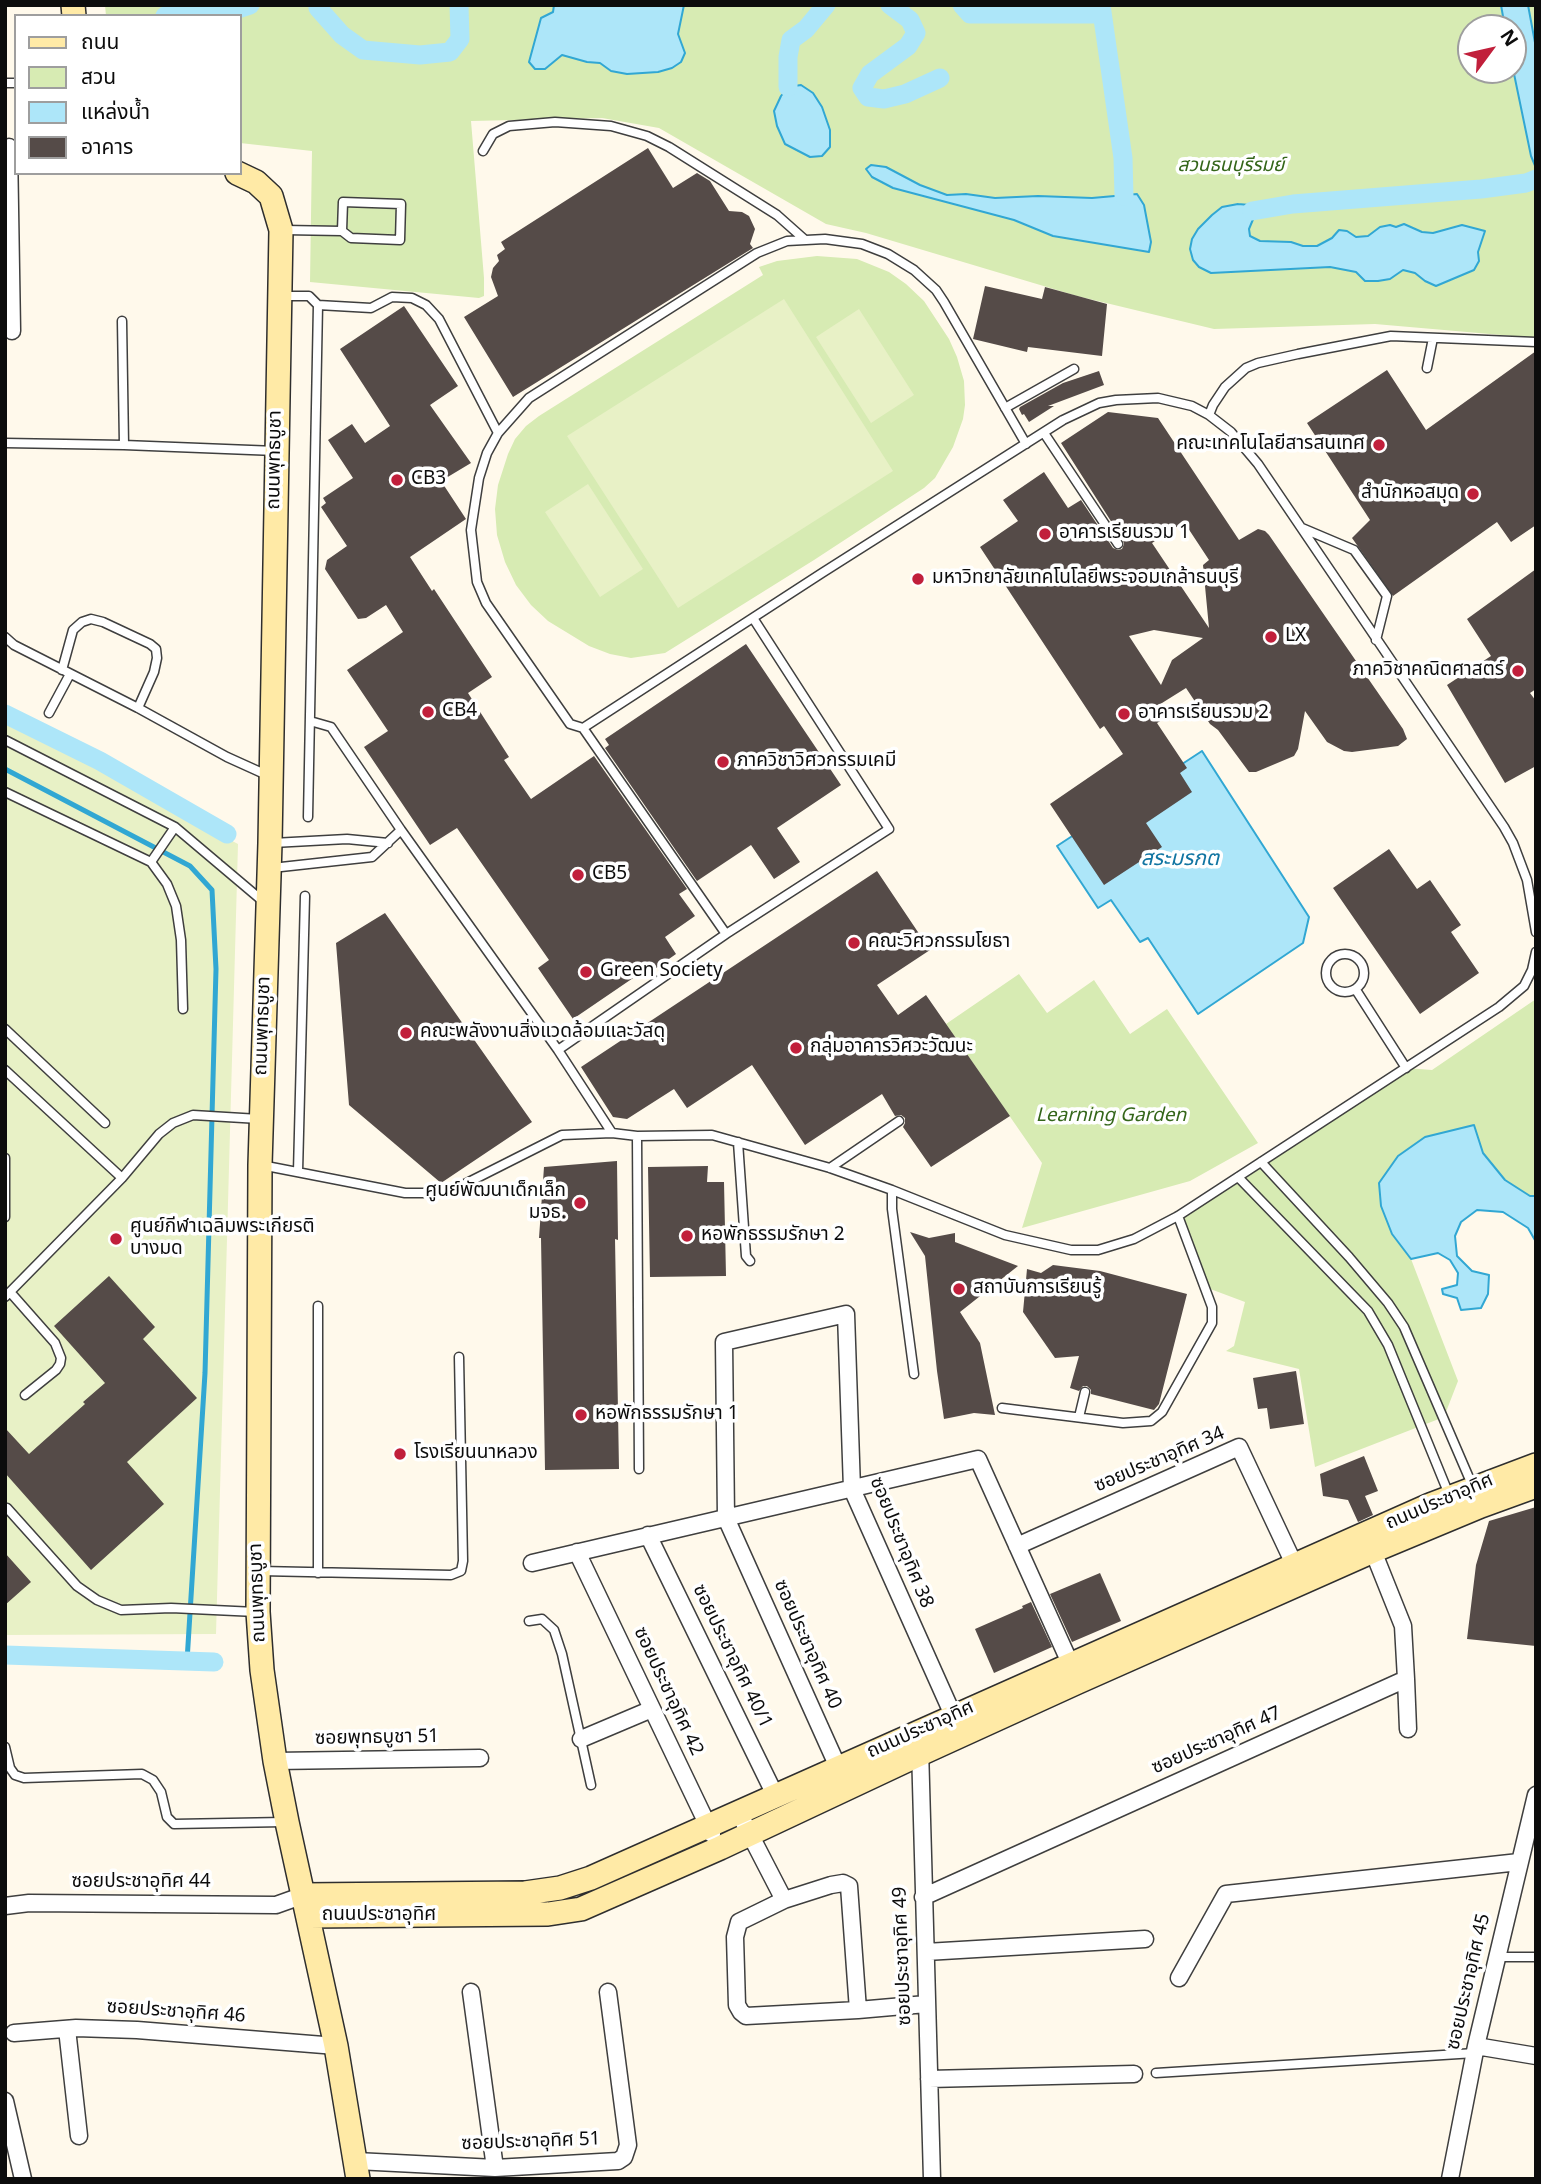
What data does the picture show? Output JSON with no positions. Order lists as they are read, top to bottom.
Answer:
{
  "streets": {
    "main road": ["ถนนพุทธบูชา", "ถนนประชาอุทิศ"],
    "street": [
      "ซอยประชาอุทิศ 34",
      "ซอยประชาอุทิศ 38",
      "ซอยประชาอุทิศ 40",
      "ซอยประชาอุทิศ 40/1",
      "ซอยประชาอุทิศ 42",
      "ซอยพุทธบูชา 51",
      "ซอยประชาอุทิศ 47",
      "ซอยประชาอุทิศ 44",
      "ซอยประชาอุทิศ 49",
      "ซอยประชาอุทิศ 45",
      "ซอยประชาอุทิศ 46",
      "ซอยประชาอุทิศ 51"
    ]
  },
  "crossings": [
    ["ถนนพุทธบูชา", "ถนนประชาอุทิศ"],
    ["ถนนพุทธบูชา", "ซอยพุทธบูชา 51"],
    ["ถนนพุทธบูชา", "ซอยประชาอุทิศ 44"],
    ["ซอยประชาอุทิศ 34", "ถนนประชาอุทิศ"],
    ["ถนนประชาอุทิศ", "ซอยประชาอุทิศ 38"],
    ["ถนนประชาอุทิศ", "ซอยประชาอุทิศ 40"],
    ["ถนนประชาอุทิศ", "ซอยประชาอุทิศ 40/1"],
    ["ถนนประชาอุทิศ", "ซอยประชาอุทิศ 42"],
    ["ถนนประชาอุทิศ", "ซอยประชาอุทิศ 44"],
    ["ถนนประชาอุทิศ", "ซอยประชาอุทิศ 49"],
    ["ถนนประชาอุทิศ", "ซอยประชาอุทิศ 46"],
    ["ถนนประชาอุทิศ", "ซอยประชาอุทิศ 51"],
    ["ซอยประชาอุทิศ 38", "ซอยประชาอุทิศ 40"],
    ["ซอยประชาอุทิศ 47", "ซอยประชาอุทิศ 49"]
  ],
  "water": ["สระมรกต"],
  "parks": ["สวนธนบุรีรมย์", "Learning Garden"],
  "places": [
    "คณะเทคโนโลยีสารสนเทศ",
    "CB3",
    "สำนักหอสมุด",
    "อาคารเรียนรวม 1",
    "มหาวิทยาลัยเทคโนโลยีพระจอมเกล้าธนบุรี",
    "LX",
    "ภาควิชาคณิตศาสตร์",
    "CB4",
    "อาคารเรียนรวม 2",
    "ภาควิชาวิศวกรรมเคมี",
    "CB5",
    "คณะวิศวกรรมโยธา",
    "Green Society",
    "คณะพลังงานสิ่งแวดล้อมและวัสดุ",
    "กลุ่มอาคารวิศวะวัฒนะ",
    "ศูนย์พัฒนาเด็กเล็ก มจธ.",
    "หอพักธรรมรักษา 2",
    "ศูนย์กีฬาเฉลิมพระเกียรติ บางมด",
    "สถาบันการเรียนรู้",
    "หอพักธรรมรักษา 1",
    "โรงเรียนนาหลวง"
  ],
  "legend": [
    "ถนน",
    "สวน",
    "แหล่งน้ำ",
    "อาคาร"
  ],
  "north": "top right"
}
